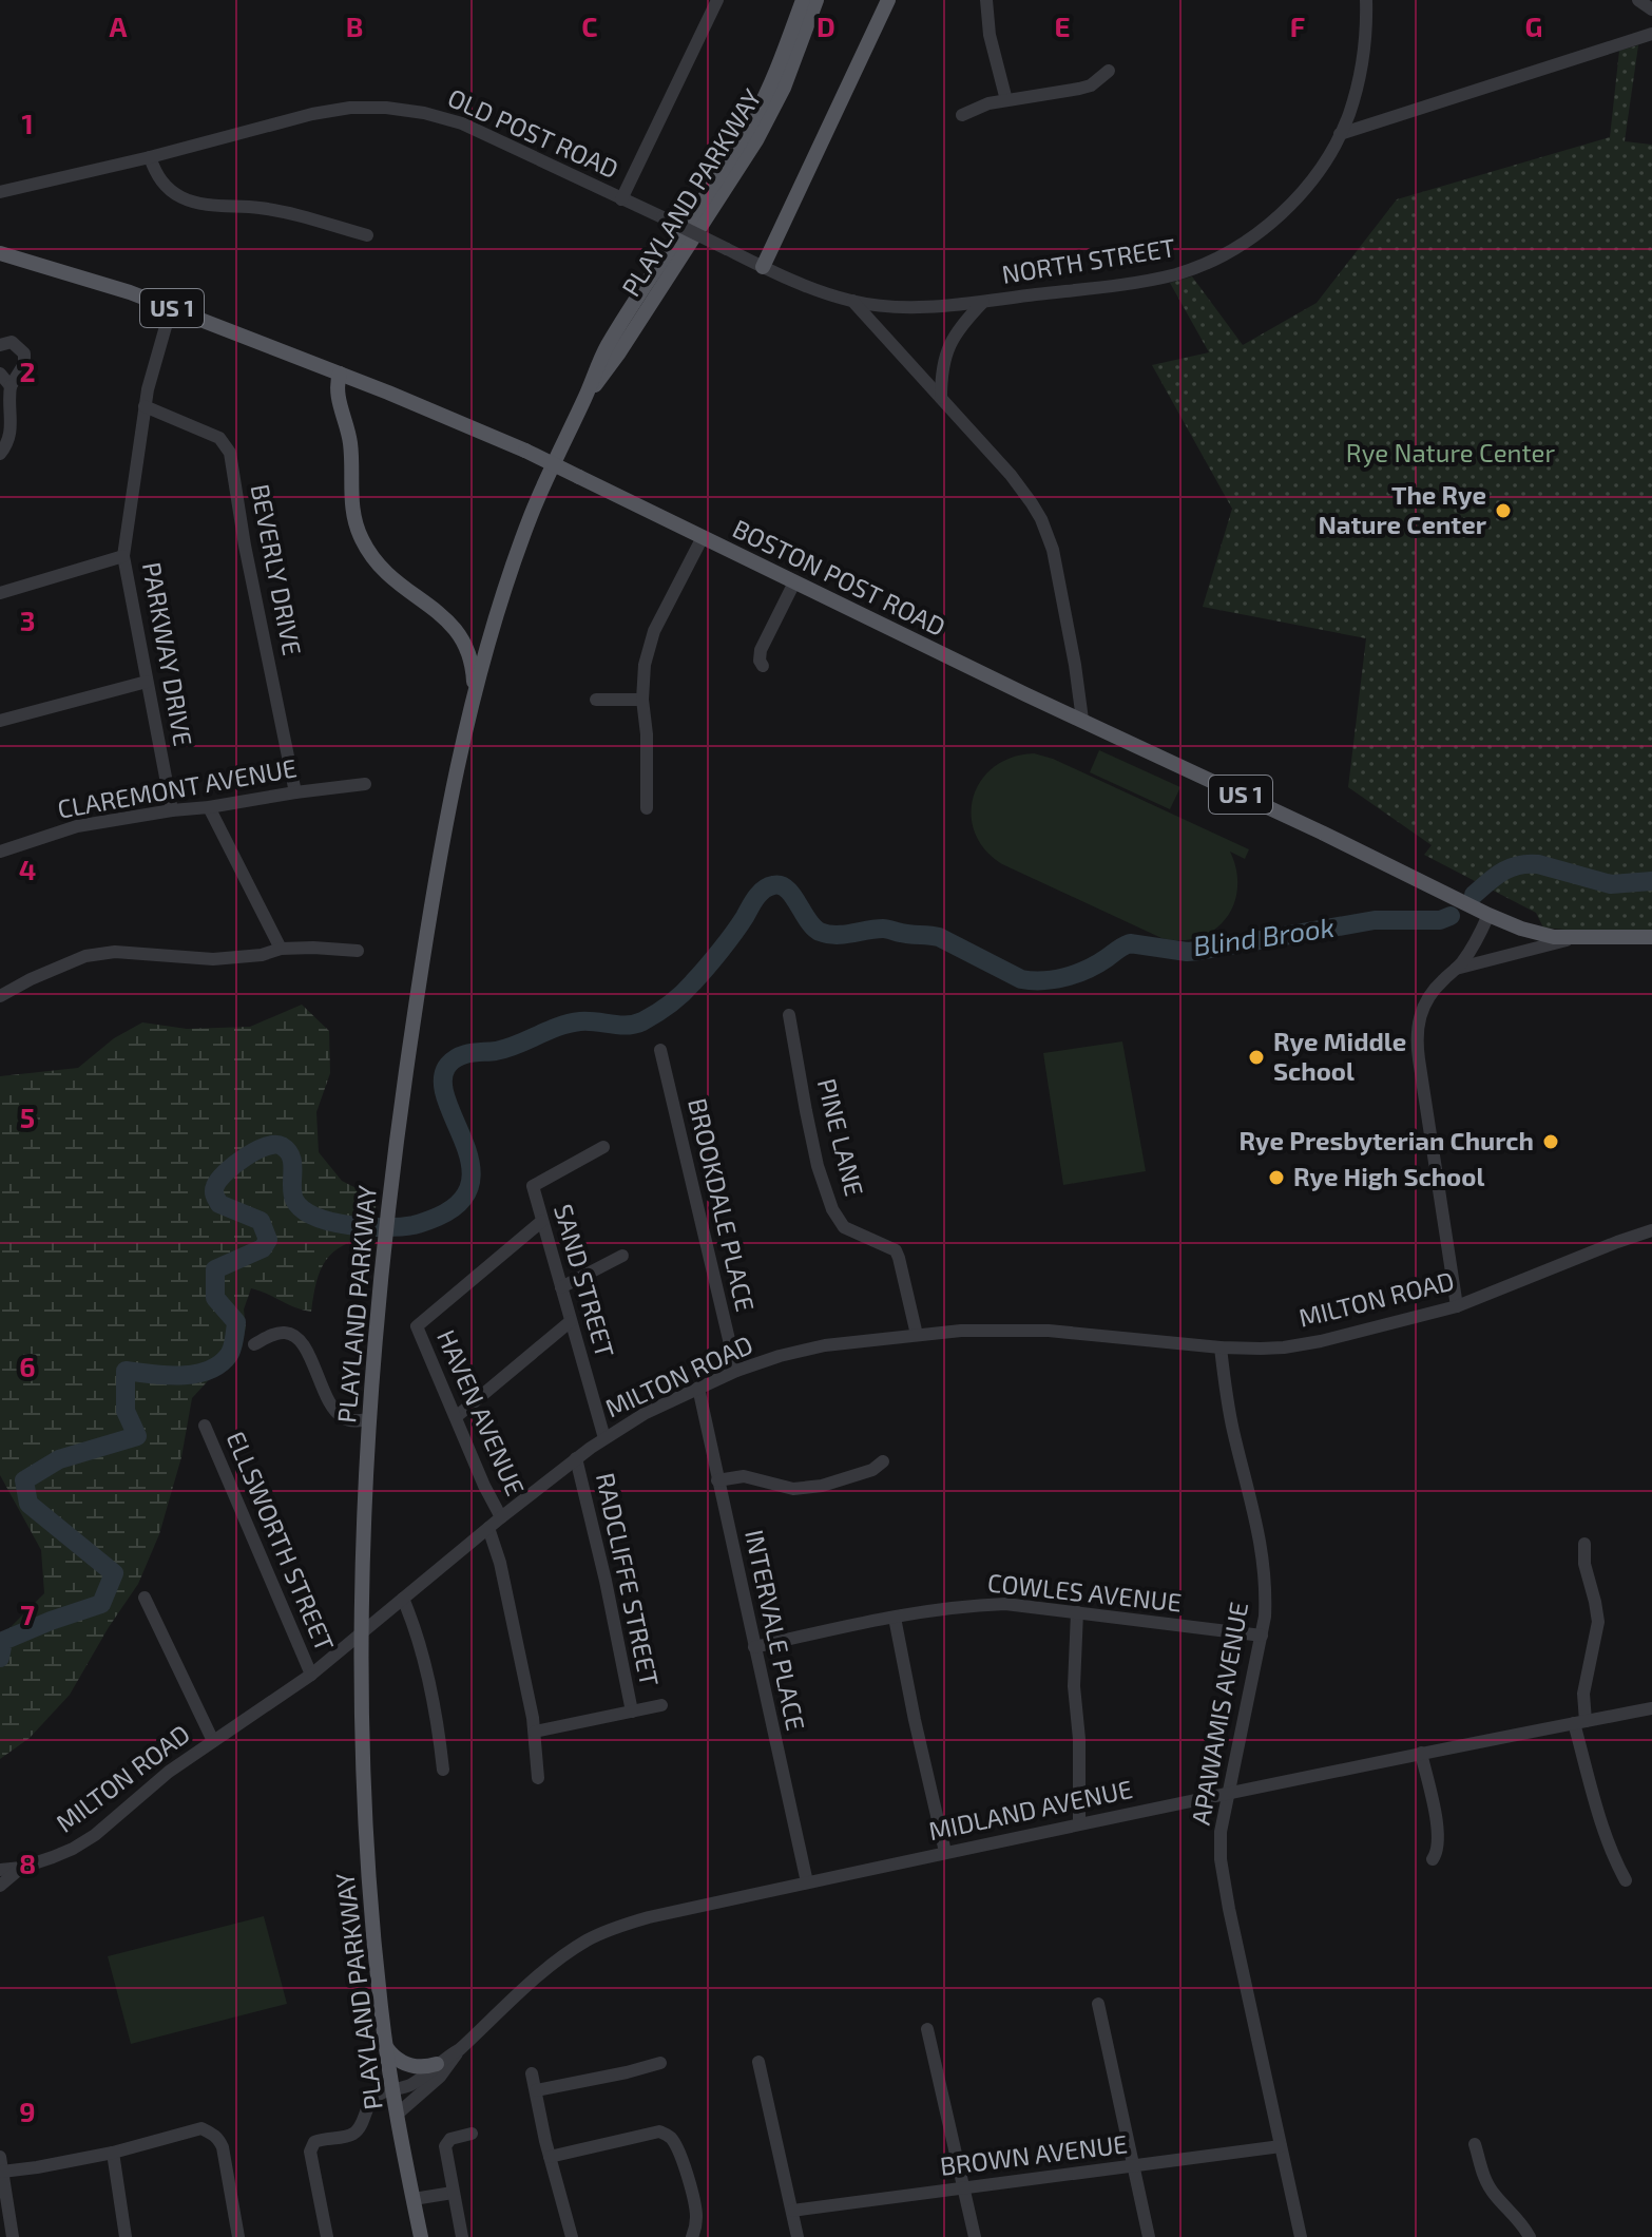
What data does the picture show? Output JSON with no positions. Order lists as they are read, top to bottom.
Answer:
{
  "streets": {
    "main road": ["PLAYLAND PARKWAY", "US 1", "BOSTON POST ROAD"],
    "street": [
      "OLD POST ROAD",
      "NORTH STREET",
      "BEVERLY DRIVE",
      "PARKWAY DRIVE",
      "CLAREMONT AVENUE",
      "PINE LANE",
      "BROOKDALE PLACE",
      "SAND STREET",
      "MILTON ROAD",
      "HAVEN AVENUE",
      "ELLSWORTH STREET",
      "RADCLIFFE STREET",
      "COWLES AVENUE",
      "INTERVALE PLACE",
      "APAWAMIS AVENUE",
      "MIDLAND AVENUE",
      "BROWN AVENUE"
    ]
  },
  "crossings": [
    ["OLD POST ROAD", "NORTH STREET"],
    ["OLD POST ROAD", "BOSTON POST ROAD"],
    ["PLAYLAND PARKWAY", "MILTON ROAD"],
    ["PLAYLAND PARKWAY", "MIDLAND AVENUE"],
    ["BEVERLY DRIVE", "PARKWAY DRIVE"],
    ["BEVERLY DRIVE", "CLAREMONT AVENUE"],
    ["BOSTON POST ROAD", "PARKWAY DRIVE"],
    ["PARKWAY DRIVE", "CLAREMONT AVENUE"],
    ["PINE LANE", "MILTON ROAD"],
    ["BROOKDALE PLACE", "MILTON ROAD"],
    ["SAND STREET", "MILTON ROAD"],
    ["SAND STREET", "HAVEN AVENUE"],
    ["MILTON ROAD", "HAVEN AVENUE"],
    ["MILTON ROAD", "ELLSWORTH STREET"],
    ["MILTON ROAD", "RADCLIFFE STREET"],
    ["MILTON ROAD", "INTERVALE PLACE"],
    ["MILTON ROAD", "APAWAMIS AVENUE"],
    ["COWLES AVENUE", "INTERVALE PLACE"],
    ["COWLES AVENUE", "APAWAMIS AVENUE"],
    ["INTERVALE PLACE", "MIDLAND AVENUE"],
    ["APAWAMIS AVENUE", "MIDLAND AVENUE"],
    ["APAWAMIS AVENUE", "BROWN AVENUE"]
  ],
  "water": ["Blind Brook"],
  "parks": ["Rye Nature Center"],
  "places": [
    "The Rye Nature Center",
    "Rye Middle School",
    "Rye Presbyterian Church",
    "Rye High School"
  ],
  "grid": {
    "columns": [
      "A",
      "B",
      "C",
      "D",
      "E",
      "F",
      "G"
    ],
    "rows": [
      "1",
      "2",
      "3",
      "4",
      "5",
      "6",
      "7",
      "8",
      "9"
    ]
  }
}
